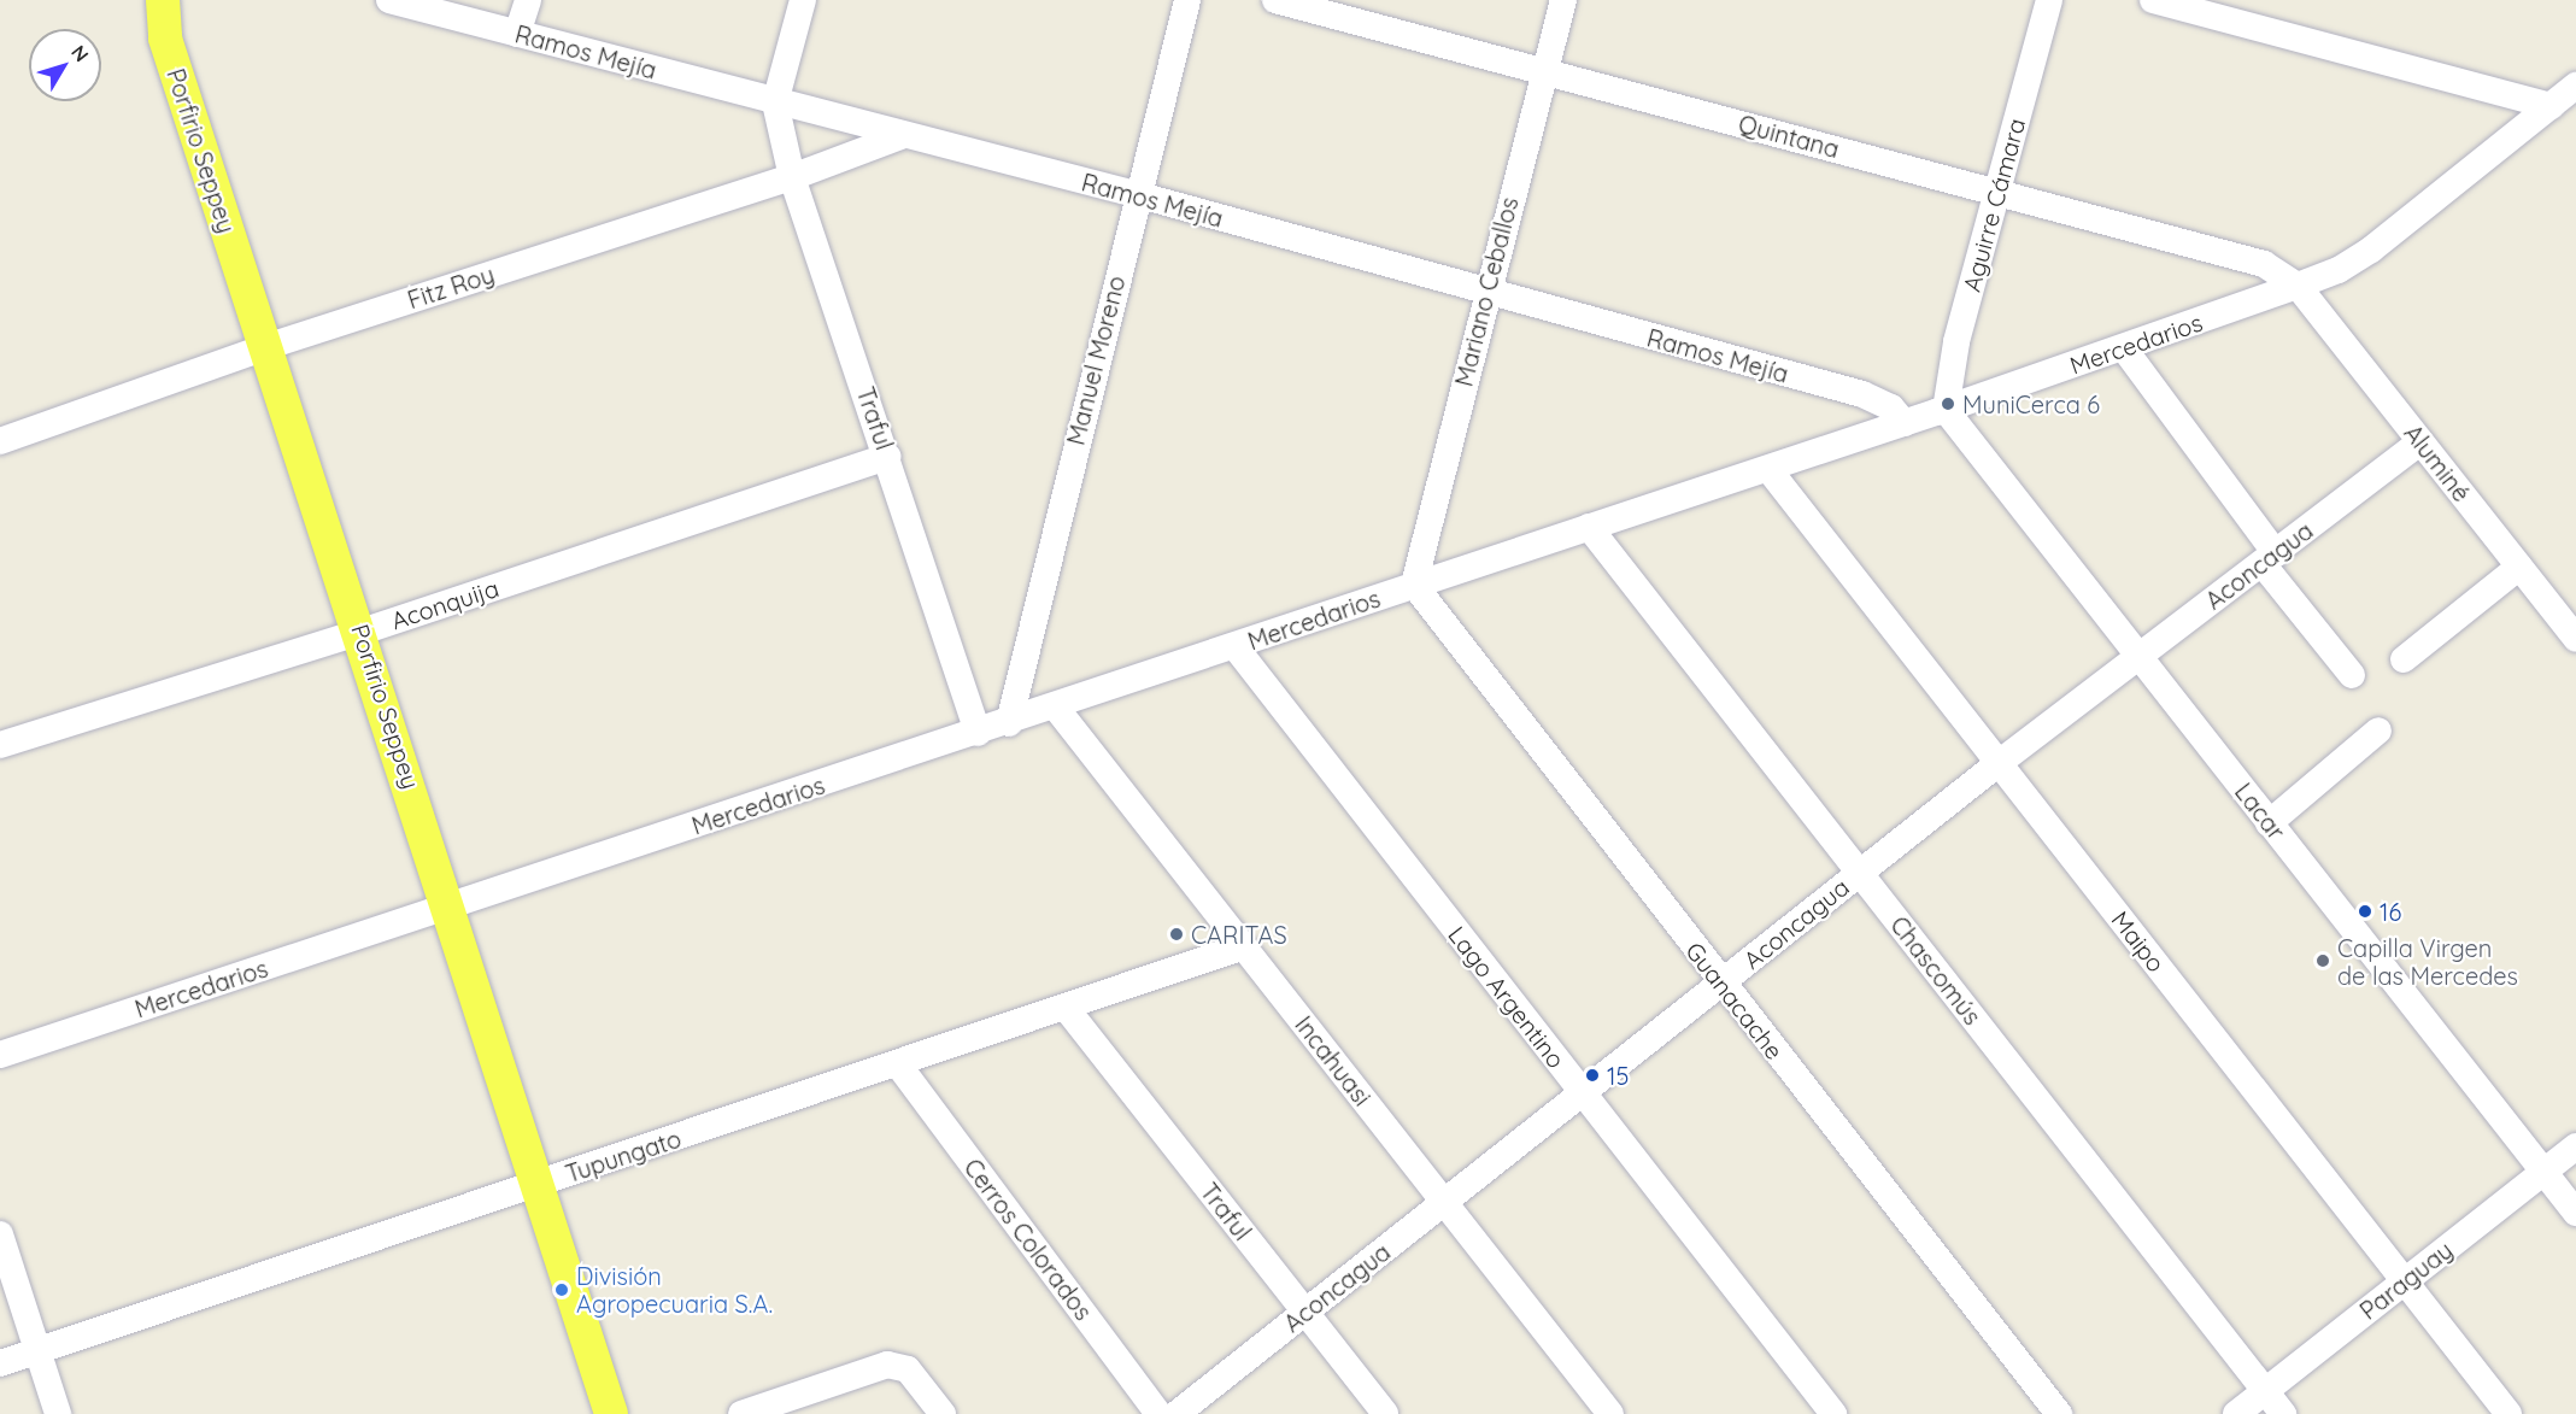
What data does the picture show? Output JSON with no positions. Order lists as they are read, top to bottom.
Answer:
{
  "streets": {
    "main road": ["Porfirio Seppey"],
    "street": [
      "Ramos Mejía",
      "Quintana",
      "Aguirre Cámara",
      "Fitz Roy",
      "Mariano Ceballos",
      "Mercedarios",
      "Manuel Moreno",
      "Traful",
      "Aluminé",
      "Aconcagua",
      "Aconquija",
      "Lacar",
      "Maipo",
      "Chascomús",
      "Lago Argentino",
      "Guanacache",
      "Incahuasi",
      "Tupungato",
      "Cerros Colorados",
      "Paraguay"
    ]
  },
  "crossings": [
    ["Ramos Mejía", "Fitz Roy"],
    ["Ramos Mejía", "Mariano Ceballos"],
    ["Ramos Mejía", "Mercedarios"],
    ["Ramos Mejía", "Manuel Moreno"],
    ["Ramos Mejía", "Traful"],
    ["Quintana", "Aguirre Cámara"],
    ["Quintana", "Mariano Ceballos"],
    ["Quintana", "Mercedarios"],
    ["Quintana", "Aluminé"],
    ["Porfirio Seppey", "Fitz Roy"],
    ["Porfirio Seppey", "Mercedarios"],
    ["Porfirio Seppey", "Aconquija"],
    ["Porfirio Seppey", "Tupungato"],
    ["Aguirre Cámara", "Mercedarios"],
    ["Aguirre Cámara", "Lacar"],
    ["Fitz Roy", "Traful"],
    ["Mariano Ceballos", "Mercedarios"],
    ["Mariano Ceballos", "Guanacache"],
    ["Mercedarios", "Manuel Moreno"],
    ["Mercedarios", "Traful"],
    ["Mercedarios", "Aluminé"],
    ["Mercedarios", "Lacar"],
    ["Mercedarios", "Maipo"],
    ["Mercedarios", "Chascomús"],
    ["Mercedarios", "Lago Argentino"],
    ["Mercedarios", "Guanacache"],
    ["Mercedarios", "Incahuasi"],
    ["Traful", "Aconcagua"],
    ["Traful", "Aconquija"],
    ["Traful", "Tupungato"],
    ["Aluminé", "Aconcagua"],
    ["Aconcagua", "Lacar"],
    ["Aconcagua", "Maipo"],
    ["Aconcagua", "Chascomús"],
    ["Aconcagua", "Lago Argentino"],
    ["Aconcagua", "Guanacache"],
    ["Aconcagua", "Incahuasi"],
    ["Lacar", "Paraguay"],
    ["Maipo", "Paraguay"],
    ["Chascomús", "Paraguay"],
    ["Incahuasi", "Tupungato"],
    ["Tupungato", "Cerros Colorados"]
  ],
  "places": [
    "MuniCerca 6",
    "16",
    "CARITAS",
    "Capilla Virgen de las Mercedes",
    "15",
    "División Agropecuaria S.A."
  ],
  "north": "top right"
}
